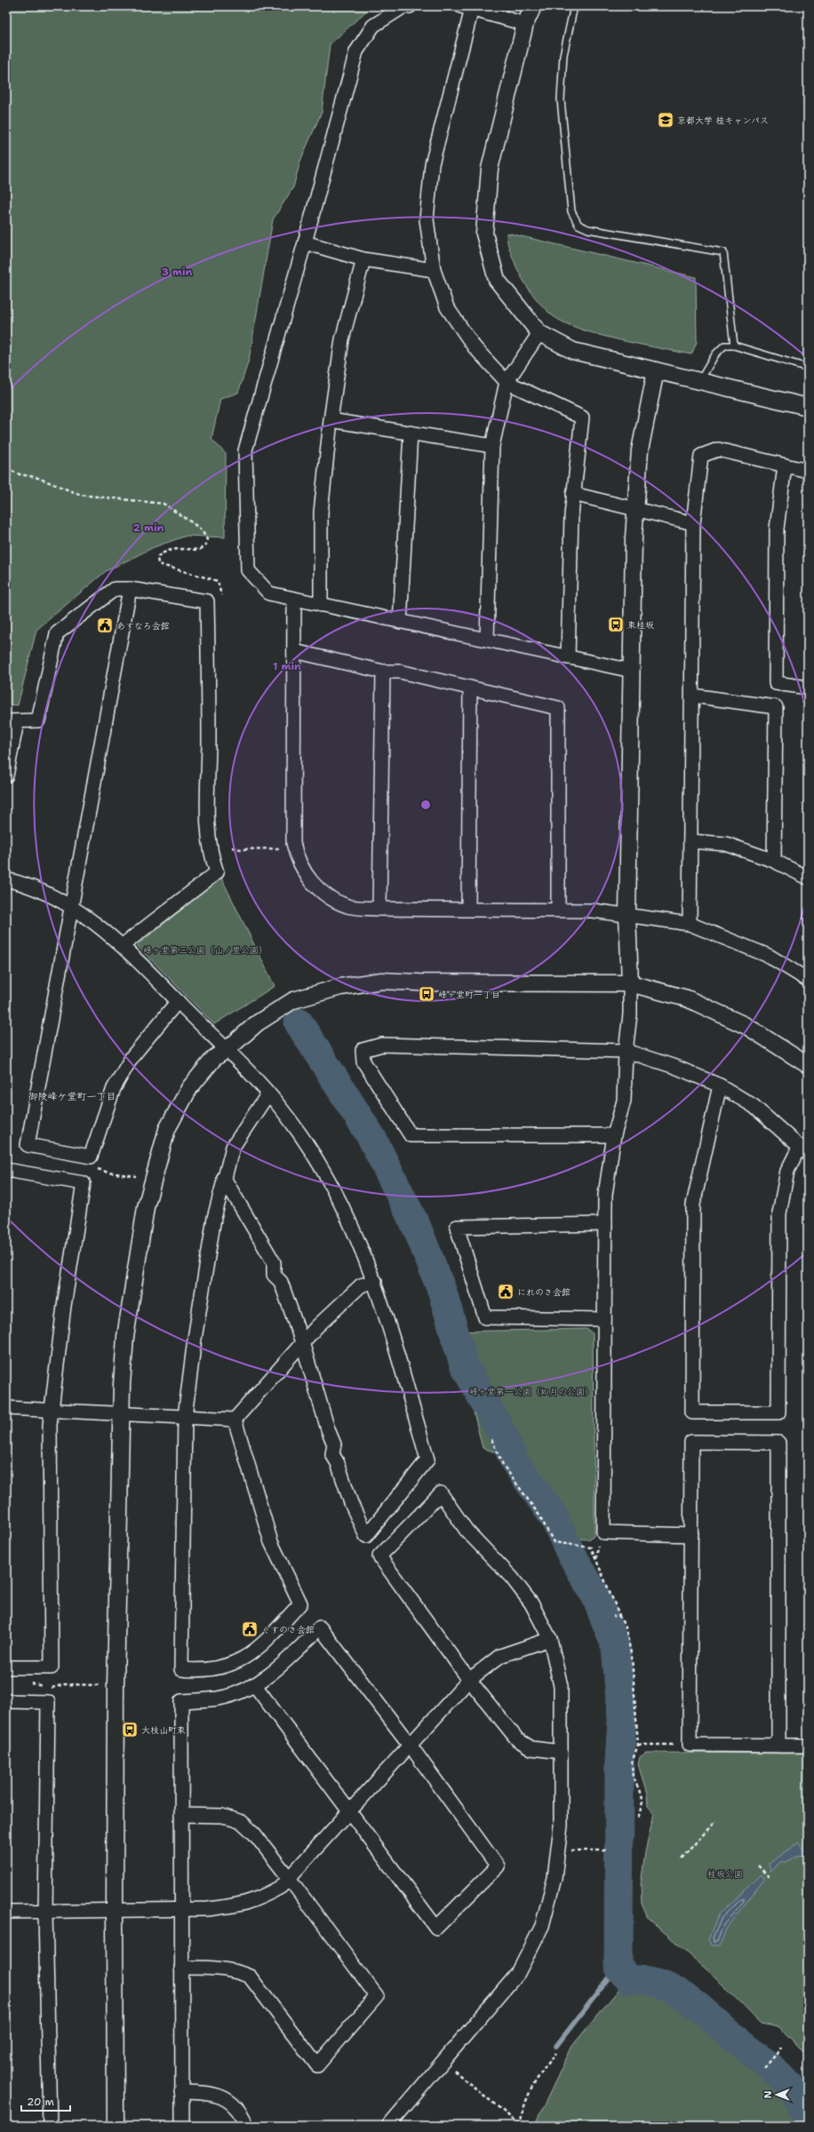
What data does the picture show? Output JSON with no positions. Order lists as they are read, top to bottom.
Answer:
{
  "districts": ["御陵峰ケ堂町一丁目"],
  "parks": ["峰ヶ堂第三公園（山ノ里公園）", "峰ヶ堂第一公園（如月の公園）", "桂坂公園"],
  "places": {
    "school or university": ["京都大学 桂キャンパス"],
    "bus stop": ["東桂坂", "峰ヶ堂町一丁目", "大枝山町東"],
    "public building": ["あすなろ会館", "にれのき会館", "くすのき会館"]
  },
  "scale_bar": "20 m",
  "north": "left",
  "rings": ["3 min", "2 min", "1 min"]
}
